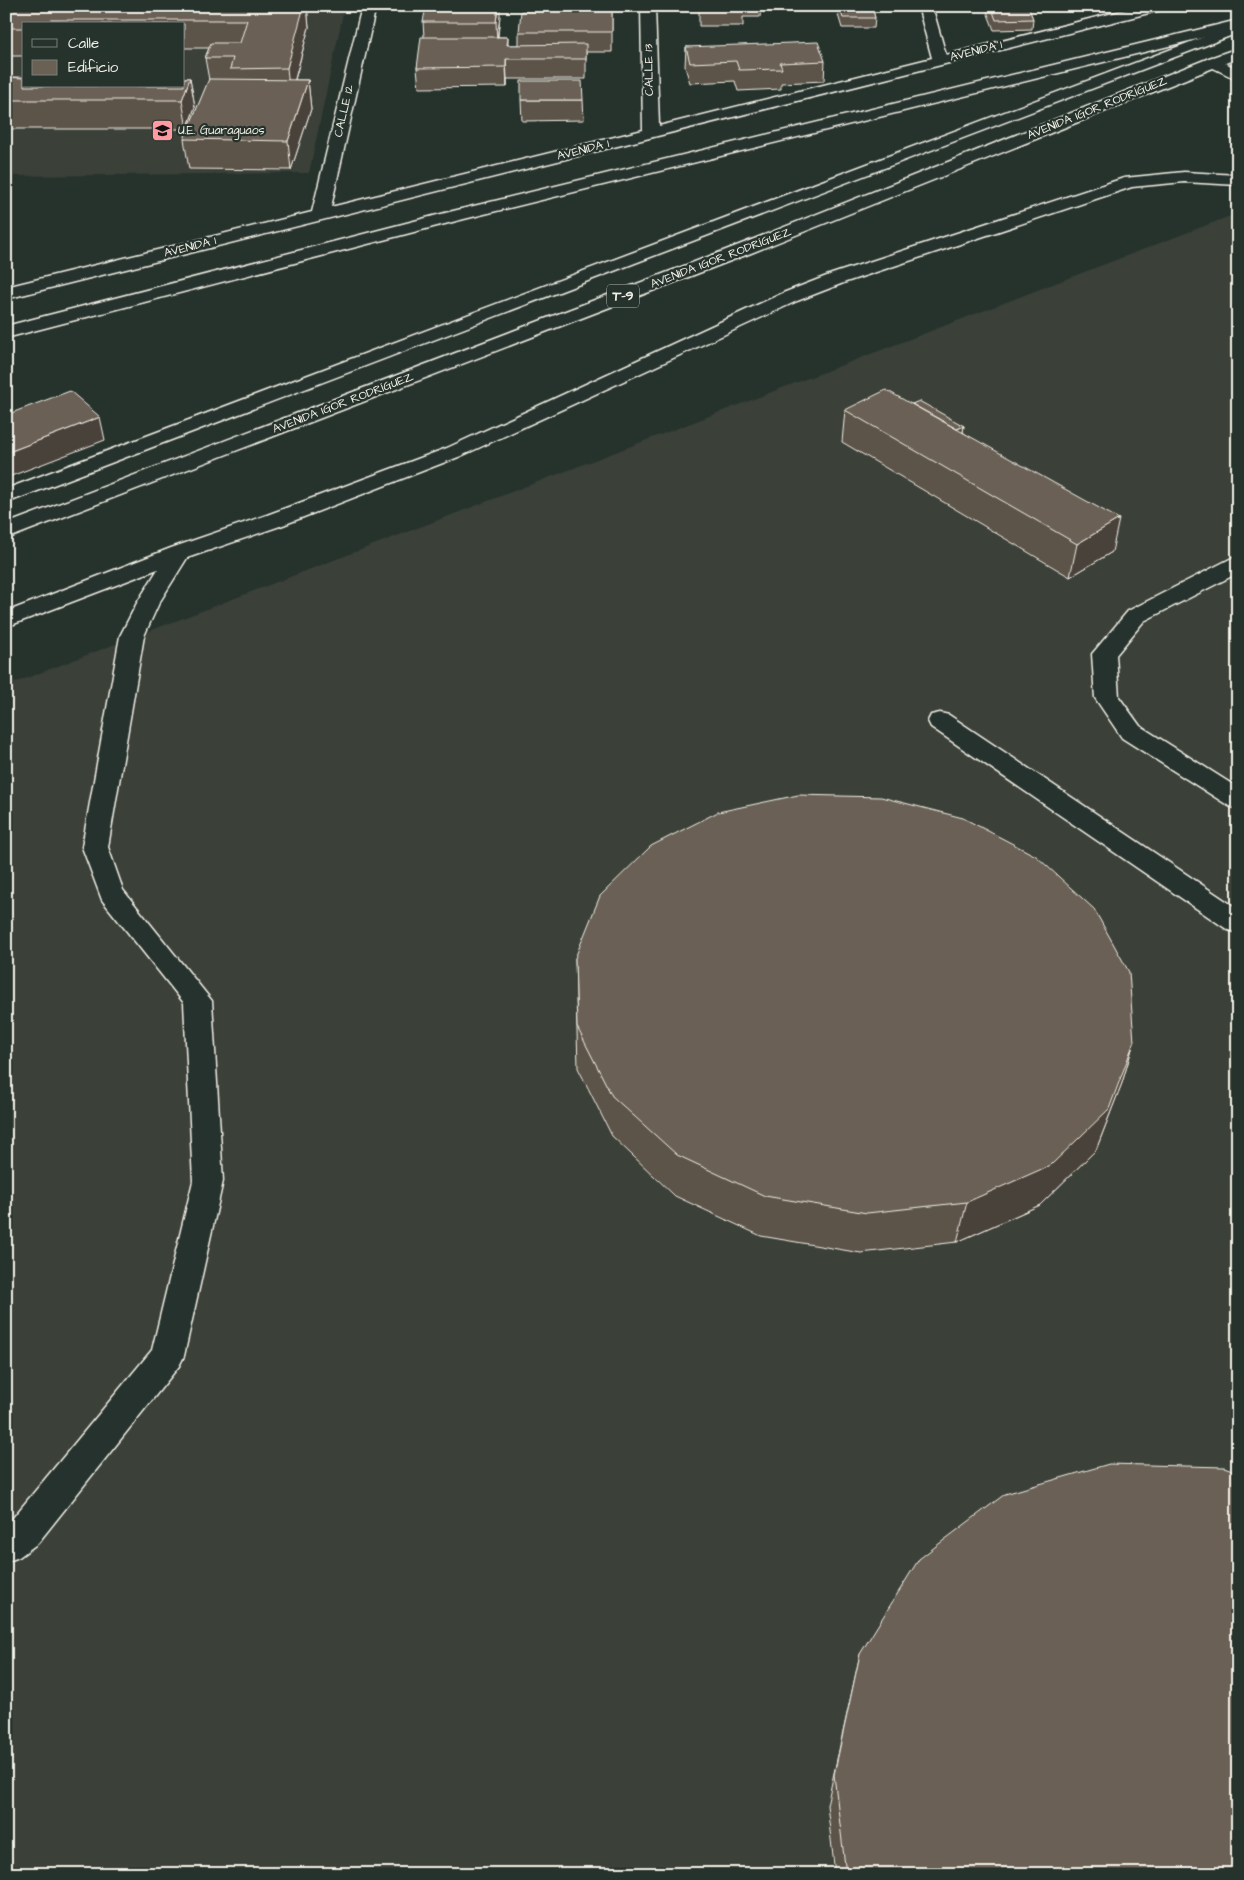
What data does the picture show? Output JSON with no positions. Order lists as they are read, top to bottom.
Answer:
{
  "streets": {
    "main road": [
      "AVENIDA 1",
      "CALLE 13",
      "AVENIDA IGOR RODRÍGUEZ",
      "CALLE 12",
      "T-9"
    ]
  },
  "crossings": [
    ["AVENIDA 1", "CALLE 13"],
    ["AVENIDA 1", "CALLE 12"]
  ],
  "places": {
    "school or university": ["U.E. Guaraguaos"]
  },
  "legend": ["Calle", "Edificio"]
}
